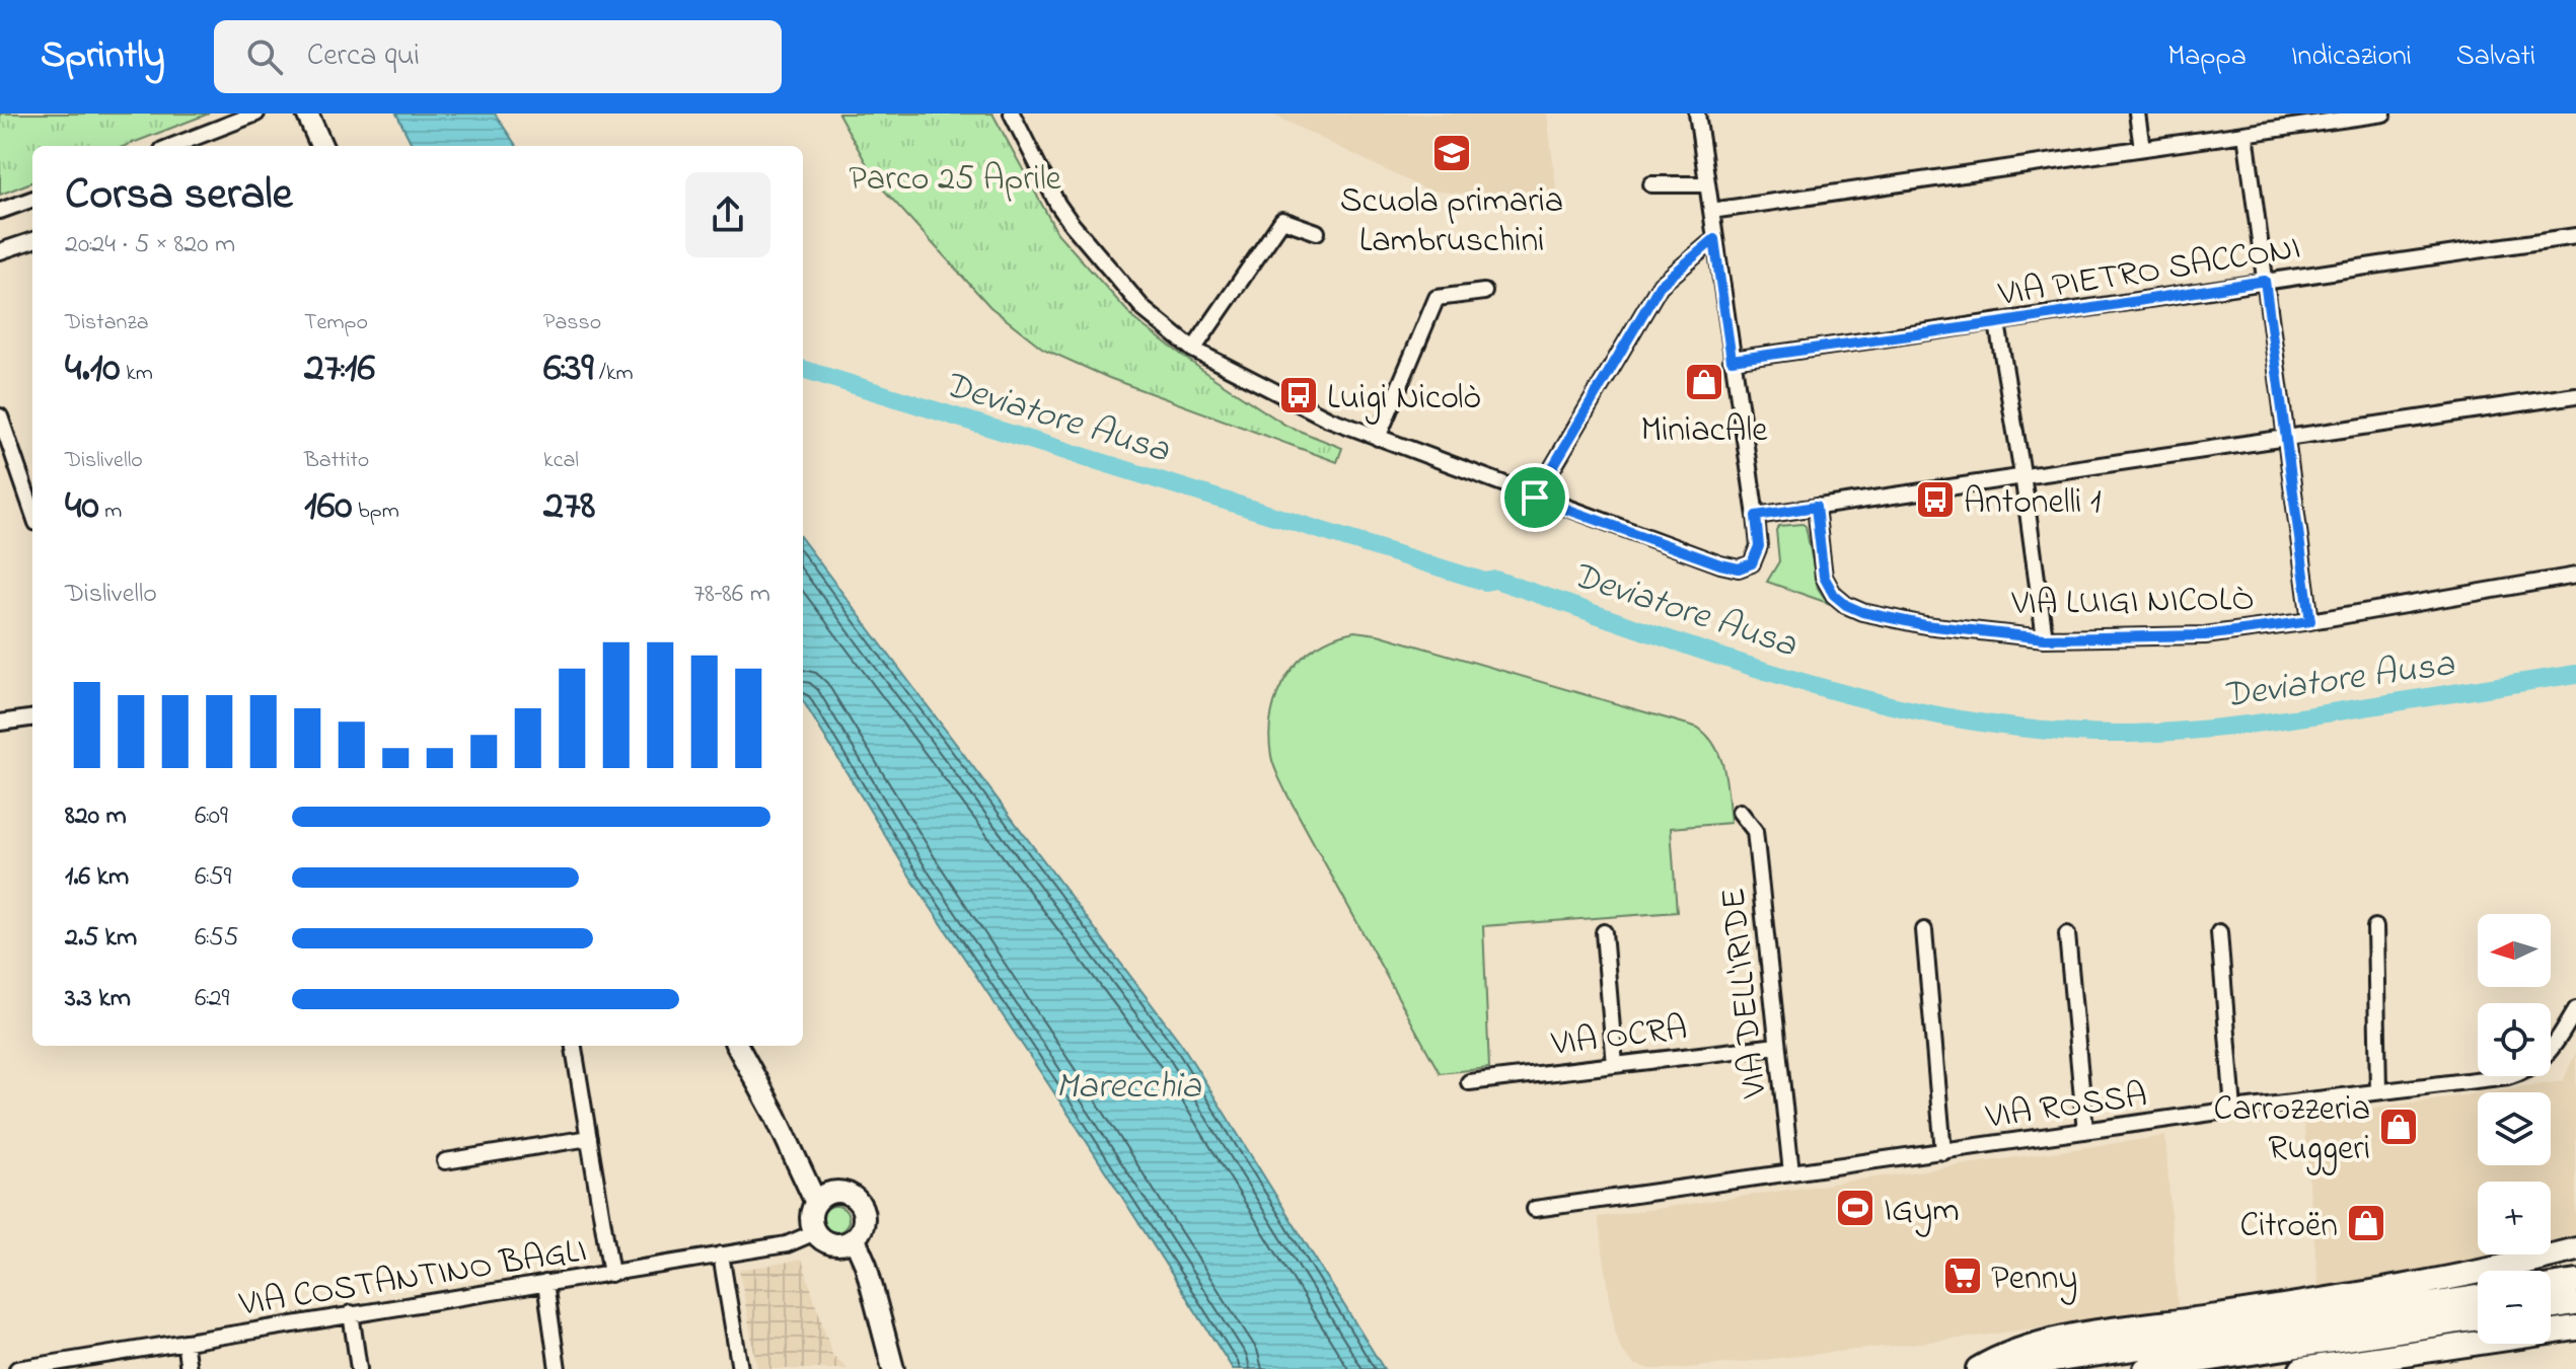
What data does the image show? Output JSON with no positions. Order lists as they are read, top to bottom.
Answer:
{
  "streets": {
    "street": [
      "VIA PIETRO SACCONI",
      "VIA LUIGI NICOLÒ",
      "VIA DELL'IRIDE",
      "VIA OCRA",
      "VIA ROSSA",
      "VIA COSTANTINO BAGLI"
    ]
  },
  "crossings": [
    ["VIA DELL'IRIDE", "VIA OCRA"],
    ["VIA DELL'IRIDE", "VIA ROSSA"]
  ],
  "water": ["Deviatore Ausa", "Marecchia"],
  "parks": ["Parco 25 Aprile"],
  "places": {
    "school or university": ["Scuola primaria Lambruschini"],
    "shop": ["MiniacAle", "Carrozzeria Ruggeri", "Citroën"],
    "bus stop": ["Luigi Nicolò", "Antonelli 1"],
    "sports": ["IGym"],
    "supermarket": ["Penny"]
  },
  "north": "left",
  "page": {
    "header": "Sprintly",
    "search": "Cerca qui",
    "nav": ["Mappa", "Indicazioni", "Salvati"],
    "heading": ["Corsa serale", "20:24 · 5 × 820 m"],
    "stats": [
      ["Distanza", "4.10 km"],
      ["Tempo", "27:16"],
      ["Passo", "6:39 /km"],
      ["Dislivello", "40 m"],
      ["Battito", "160 bpm"],
      ["kcal", "278"]
    ],
    "chart": ["Dislivello", "78–86 m"],
    "list": [
      {
        "name": "820 m",
        "note": "6:09"
      },
      {
        "name": "1.6 km",
        "note": "6:59"
      },
      {
        "name": "2.5 km",
        "note": "6:55"
      },
      {
        "name": "3.3 km",
        "note": "6:29"
      }
    ],
    "map_buttons": ["+", "−"]
  }
}
